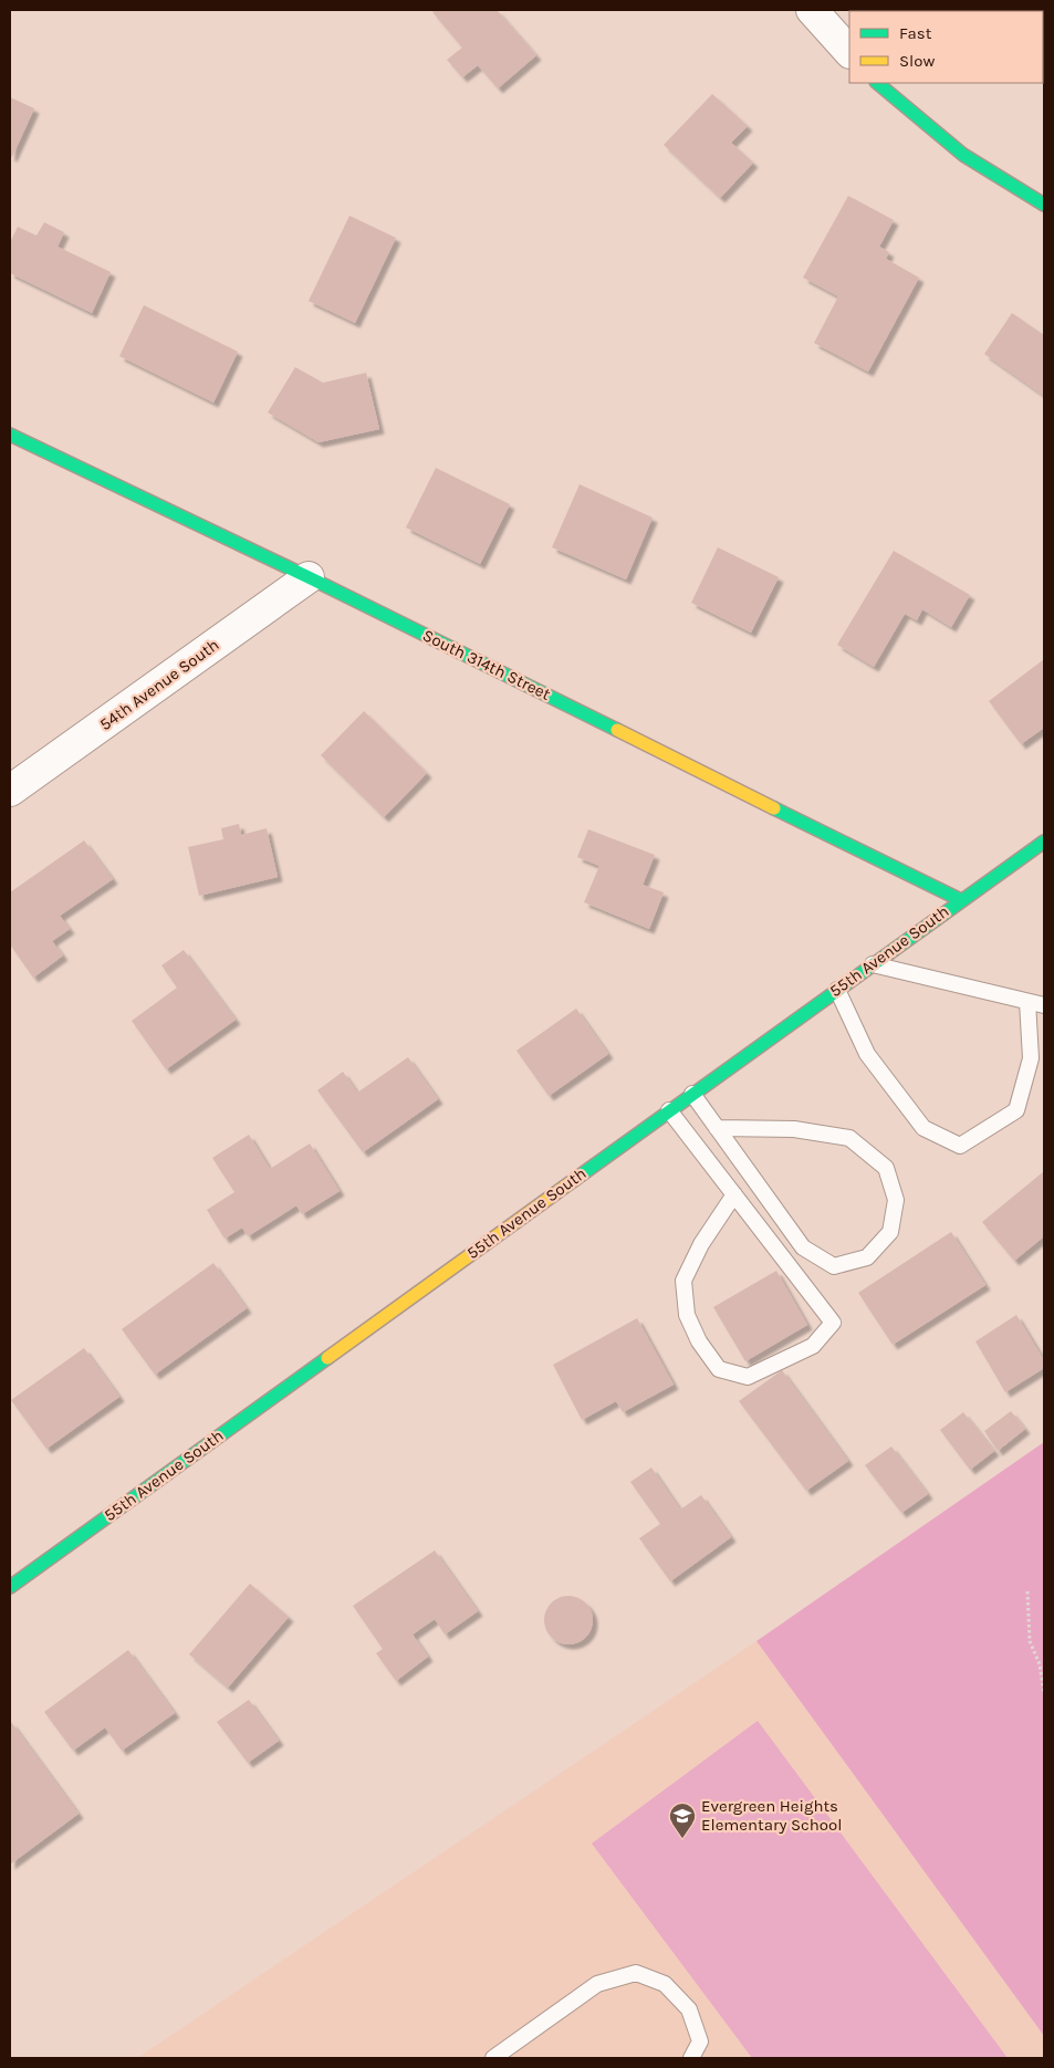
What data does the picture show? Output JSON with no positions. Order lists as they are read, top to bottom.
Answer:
{
  "streets": {
    "street": ["South 314th Street", "54th Avenue South", "55th Avenue South"]
  },
  "crossings": [
    ["South 314th Street", "54th Avenue South"],
    ["South 314th Street", "55th Avenue South"]
  ],
  "places": {
    "school or university": ["Evergreen Heights Elementary School"]
  },
  "legend": ["Fast", "Slow"]
}
